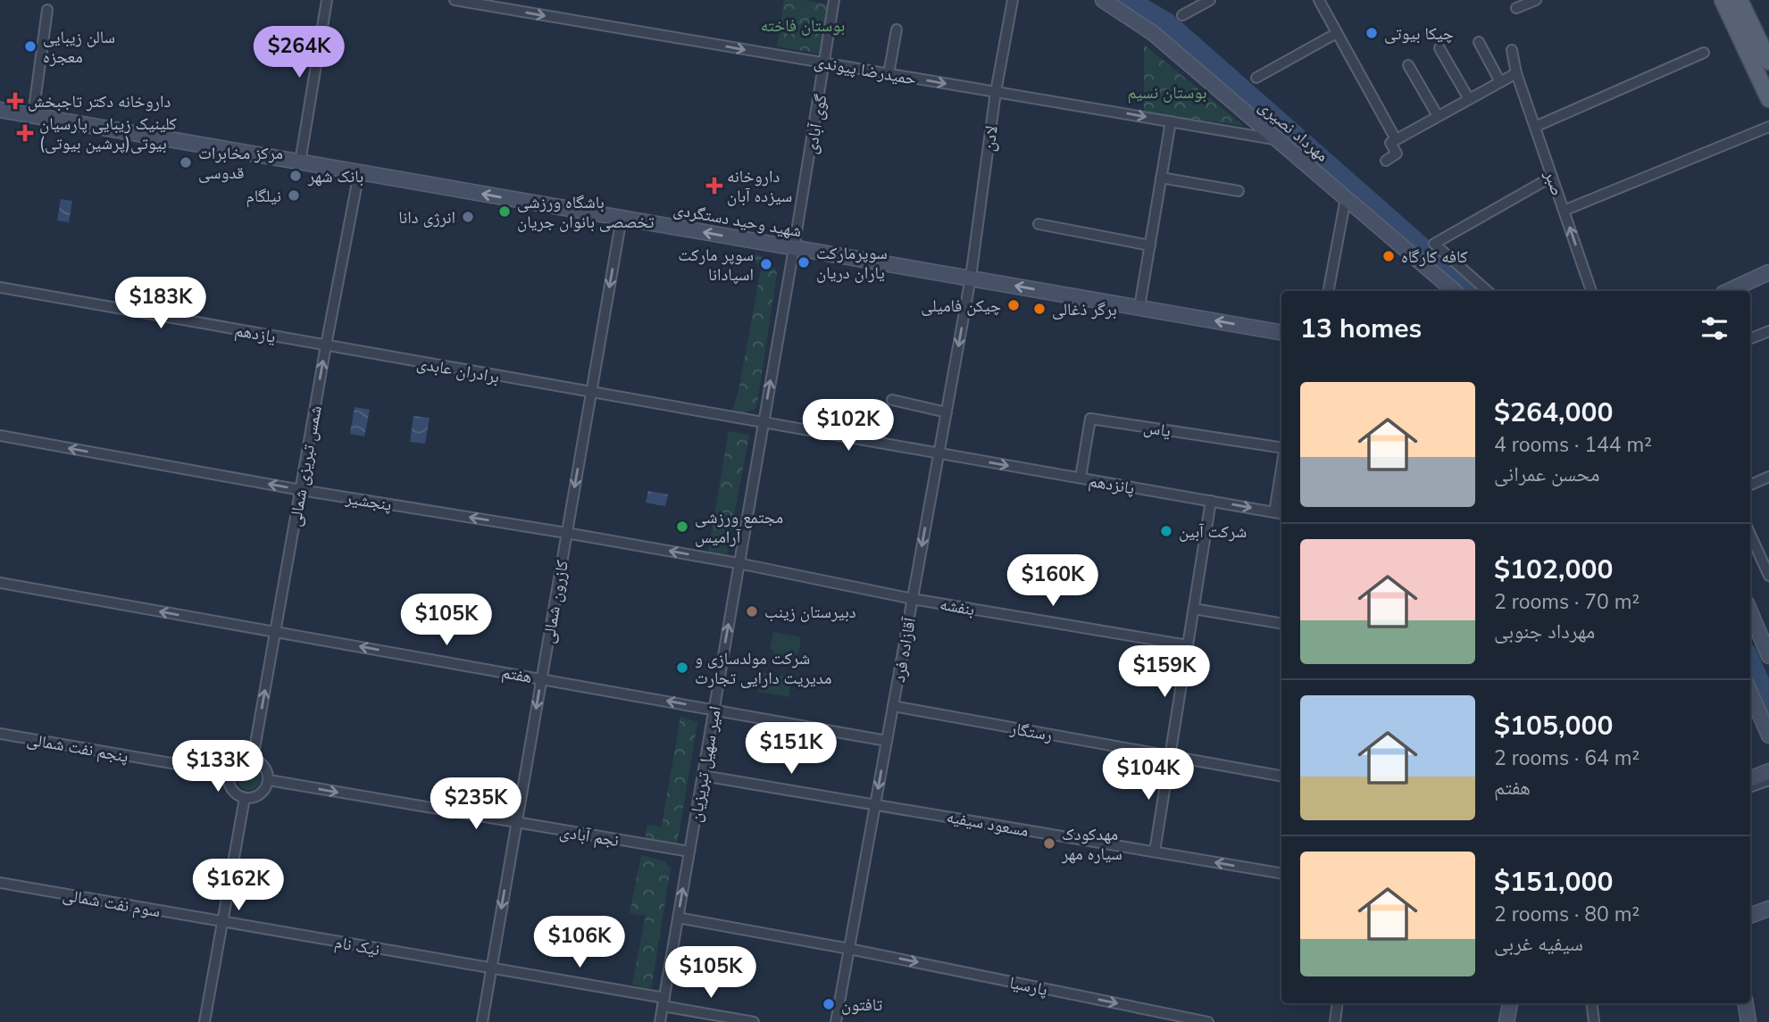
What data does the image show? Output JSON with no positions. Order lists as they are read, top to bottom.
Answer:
{
  "streets": {
    "main road": ["مهرداد نصیری", "شهید وحید دستگردی"],
    "street": [
      "حمیدرضا پیوندی",
      "گوی آبادی",
      "لادن",
      "صبر",
      "یازدهم",
      "برادران عابدی",
      "یاس",
      "شمس تبریزی شمالی",
      "پانزدهم",
      "پنجشیر",
      "کازرون شمالی",
      "بنفشه",
      "آقازاده فرد",
      "هفتم",
      "رستگار",
      "پنجم نفت شمالی",
      "امیر سهیل تبریزیان",
      "مسعود سیفیه",
      "نجم آبادی",
      "سوم نفت شمالی",
      "نیک نام",
      "پارسیا"
    ]
  },
  "crossings": [
    ["حمیدرضا پیوندی", "گوی آبادی"],
    ["حمیدرضا پیوندی", "مهرداد نصیری"],
    ["حمیدرضا پیوندی", "لادن"],
    ["گوی آبادی", "شهید وحید دستگردی"],
    ["گوی آبادی", "امیر سهیل تبریزیان"],
    ["لادن", "شهید وحید دستگردی"],
    ["لادن", "آقازاده فرد"],
    ["شهید وحید دستگردی", "شمس تبریزی شمالی"],
    ["شهید وحید دستگردی", "کازرون شمالی"],
    ["شهید وحید دستگردی", "آقازاده فرد"],
    ["شهید وحید دستگردی", "امیر سهیل تبریزیان"],
    ["یازدهم", "برادران عابدی"],
    ["یازدهم", "شمس تبریزی شمالی"],
    ["برادران عابدی", "شمس تبریزی شمالی"],
    ["برادران عابدی", "پانزدهم"],
    ["برادران عابدی", "کازرون شمالی"],
    ["برادران عابدی", "امیر سهیل تبریزیان"],
    ["یاس", "پانزدهم"],
    ["شمس تبریزی شمالی", "پنجشیر"],
    ["شمس تبریزی شمالی", "هفتم"],
    ["شمس تبریزی شمالی", "پنجم نفت شمالی"],
    ["شمس تبریزی شمالی", "نجم آبادی"],
    ["پانزدهم", "آقازاده فرد"],
    ["پانزدهم", "امیر سهیل تبریزیان"],
    ["پنجشیر", "کازرون شمالی"],
    ["پنجشیر", "بنفشه"],
    ["پنجشیر", "امیر سهیل تبریزیان"],
    ["کازرون شمالی", "هفتم"],
    ["کازرون شمالی", "نجم آبادی"],
    ["کازرون شمالی", "نیک نام"],
    ["بنفشه", "آقازاده فرد"],
    ["بنفشه", "امیر سهیل تبریزیان"],
    ["آقازاده فرد", "هفتم"],
    ["آقازاده فرد", "رستگار"],
    ["آقازاده فرد", "مسعود سیفیه"],
    ["آقازاده فرد", "پارسیا"],
    ["هفتم", "امیر سهیل تبریزیان"],
    ["پنجم نفت شمالی", "نجم آبادی"],
    ["امیر سهیل تبریزیان", "مسعود سیفیه"],
    ["امیر سهیل تبریزیان", "نجم آبادی"],
    ["امیر سهیل تبریزیان", "نیک نام"],
    ["امیر سهیل تبریزیان", "پارسیا"],
    ["سوم نفت شمالی", "نیک نام"]
  ],
  "one_way": [
    "حمیدرضا پیوندی",
    "شهید وحید دستگردی",
    "شمس تبریزی شمالی",
    "پانزدهم",
    "پنجشیر",
    "کازرون شمالی",
    "آقازاده فرد",
    "هفتم",
    "امیر سهیل تبریزیان",
    "نجم آبادی",
    "پارسیا"
  ],
  "parks": ["بوستان فاخته", "بوستان نسیم"],
  "places": {
    "other": [
      "چیکا بیوتی",
      "سالن زیبایی معجزه",
      "مرکز مخابرات قدوسی",
      "بانک شهر",
      "نیلگام",
      "باشگاه ورزشی تخصصی بانوان جریان",
      "انرژی دانا",
      "کافه کارگاه",
      "سوپرمارکت یاران دریان",
      "سوپر مارکت اسپادانا",
      "چیکن فامیلی",
      "برگر ذغالی",
      "مجتمع ورزشی آرامیس",
      "شرکت آبین",
      "دبیرستان زینب",
      "شرکت مولدسازی و مدیریت دارایی تجارت",
      "مهدکودک سیاره مهر",
      "تافتون"
    ],
    "health": ["داروخانه دکتر تاجبخش", "کلینیک زیبایی پارسیان بیوتی(پرشین بیوتی)", "داروخانه سیزده آبان"]
  },
  "page": {
    "price": [
      "$264K",
      "$183K",
      "$102K",
      "$160K",
      "$105K",
      "$159K",
      "$151K",
      "$133K",
      "$104K",
      "$235K",
      "$162K",
      "$106K",
      "$105K"
    ],
    "heading": "13 homes",
    "list": [
      {
        "name": "$264,000",
        "note": "4 rooms · 144 m² · محسن عمرانی"
      },
      {
        "name": "$102,000",
        "note": "2 rooms · 70 m² · مهرداد جنوبی"
      },
      {
        "name": "$105,000",
        "note": "2 rooms · 64 m² · هفتم"
      },
      {
        "name": "$151,000",
        "note": "2 rooms · 80 m² · سیفیه غربی"
      }
    ]
  }
}
